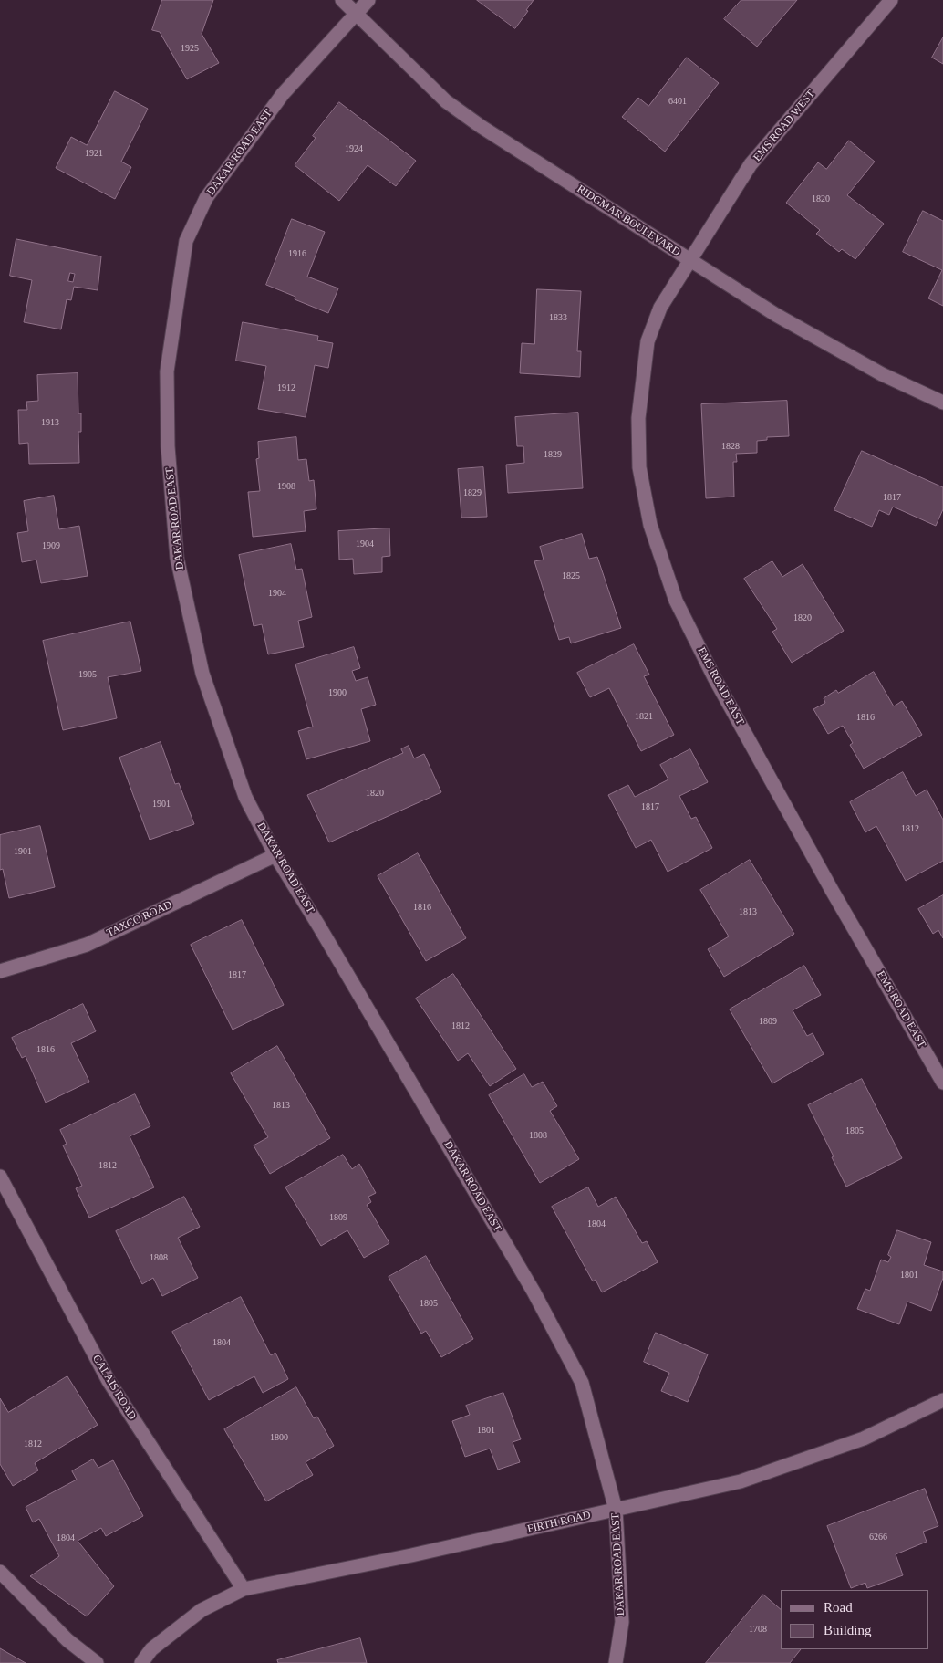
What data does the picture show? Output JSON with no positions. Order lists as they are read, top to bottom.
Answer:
{
  "streets": {
    "street": [
      "EMS ROAD WEST",
      "DAKAR ROAD EAST",
      "RIDGMAR BOULEVARD",
      "EMS ROAD EAST",
      "TAXCO ROAD",
      "CALAIS ROAD",
      "FIRTH ROAD"
    ]
  },
  "crossings": [
    ["EMS ROAD WEST", "RIDGMAR BOULEVARD"],
    ["EMS ROAD WEST", "EMS ROAD EAST"],
    ["DAKAR ROAD EAST", "RIDGMAR BOULEVARD"],
    ["DAKAR ROAD EAST", "TAXCO ROAD"],
    ["DAKAR ROAD EAST", "FIRTH ROAD"],
    ["RIDGMAR BOULEVARD", "EMS ROAD EAST"],
    ["CALAIS ROAD", "FIRTH ROAD"]
  ],
  "house_numbers": [
    "1925",
    "6401",
    "1924",
    "1921",
    "1820",
    "1916",
    "1833",
    "1912",
    "1913",
    "1828",
    "1829",
    "1908",
    "1829",
    "1817",
    "1904",
    "1909",
    "1825",
    "1904",
    "1820",
    "1905",
    "1900",
    "1821",
    "1816",
    "1820",
    "1901",
    "1817",
    "1812",
    "1901",
    "1816",
    "1813",
    "1817",
    "1809",
    "1812",
    "1816",
    "1813",
    "1805",
    "1808",
    "1812",
    "1809",
    "1804",
    "1808",
    "1801",
    "1805",
    "1804",
    "1801",
    "1800",
    "1812",
    "6266",
    "1804",
    "1708"
  ],
  "legend": ["Road", "Building"]
}
